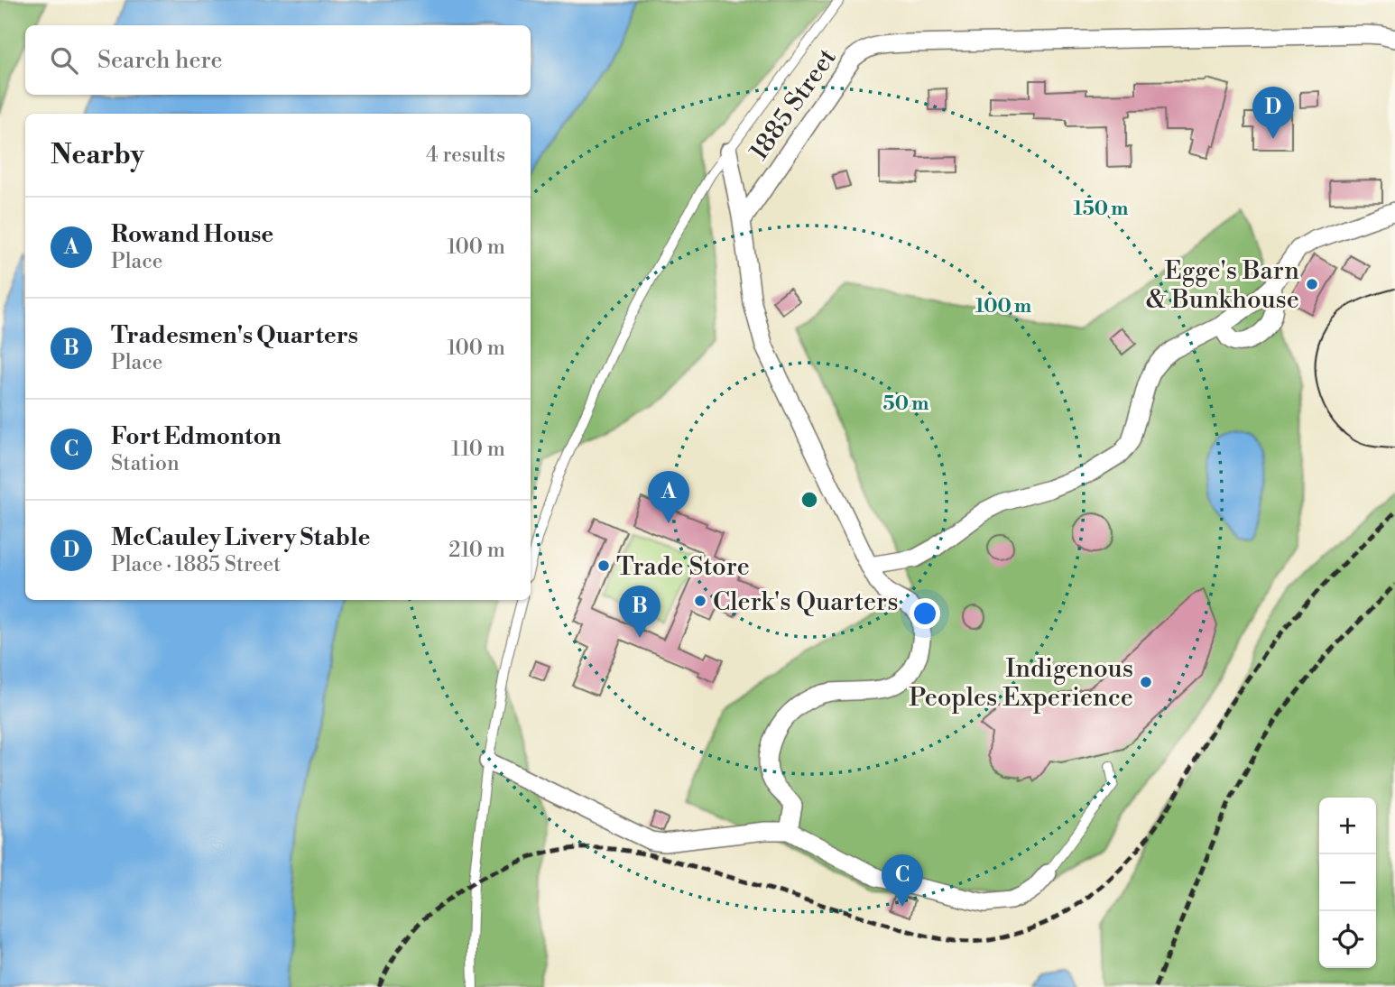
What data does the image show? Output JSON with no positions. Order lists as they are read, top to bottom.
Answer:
{
  "streets": {
    "street": ["1885 Street"]
  },
  "places": [
    "Egge's Barn & Bunkhouse",
    "Trade Store",
    "Clerk's Quarters",
    "Indigenous Peoples Experience"
  ],
  "page": {
    "search": "Search here",
    "pins": [
      "D",
      "A",
      "B",
      "C"
    ],
    "heading": ["Nearby", "4 results"],
    "list": [
      {
        "mark": "A",
        "name": "Rowand House",
        "note": "Place",
        "value": "100 m"
      },
      {
        "mark": "B",
        "name": "Tradesmen's Quarters",
        "note": "Place",
        "value": "100 m"
      },
      {
        "mark": "C",
        "name": "Fort Edmonton",
        "note": "Station",
        "value": "110 m"
      },
      {
        "mark": "D",
        "name": "McCauley Livery Stable",
        "note": "Place · 1885 Street",
        "value": "210 m"
      }
    ],
    "map_buttons": ["+", "−"]
  },
  "rings": ["150 m", "100 m", "50 m"]
}
